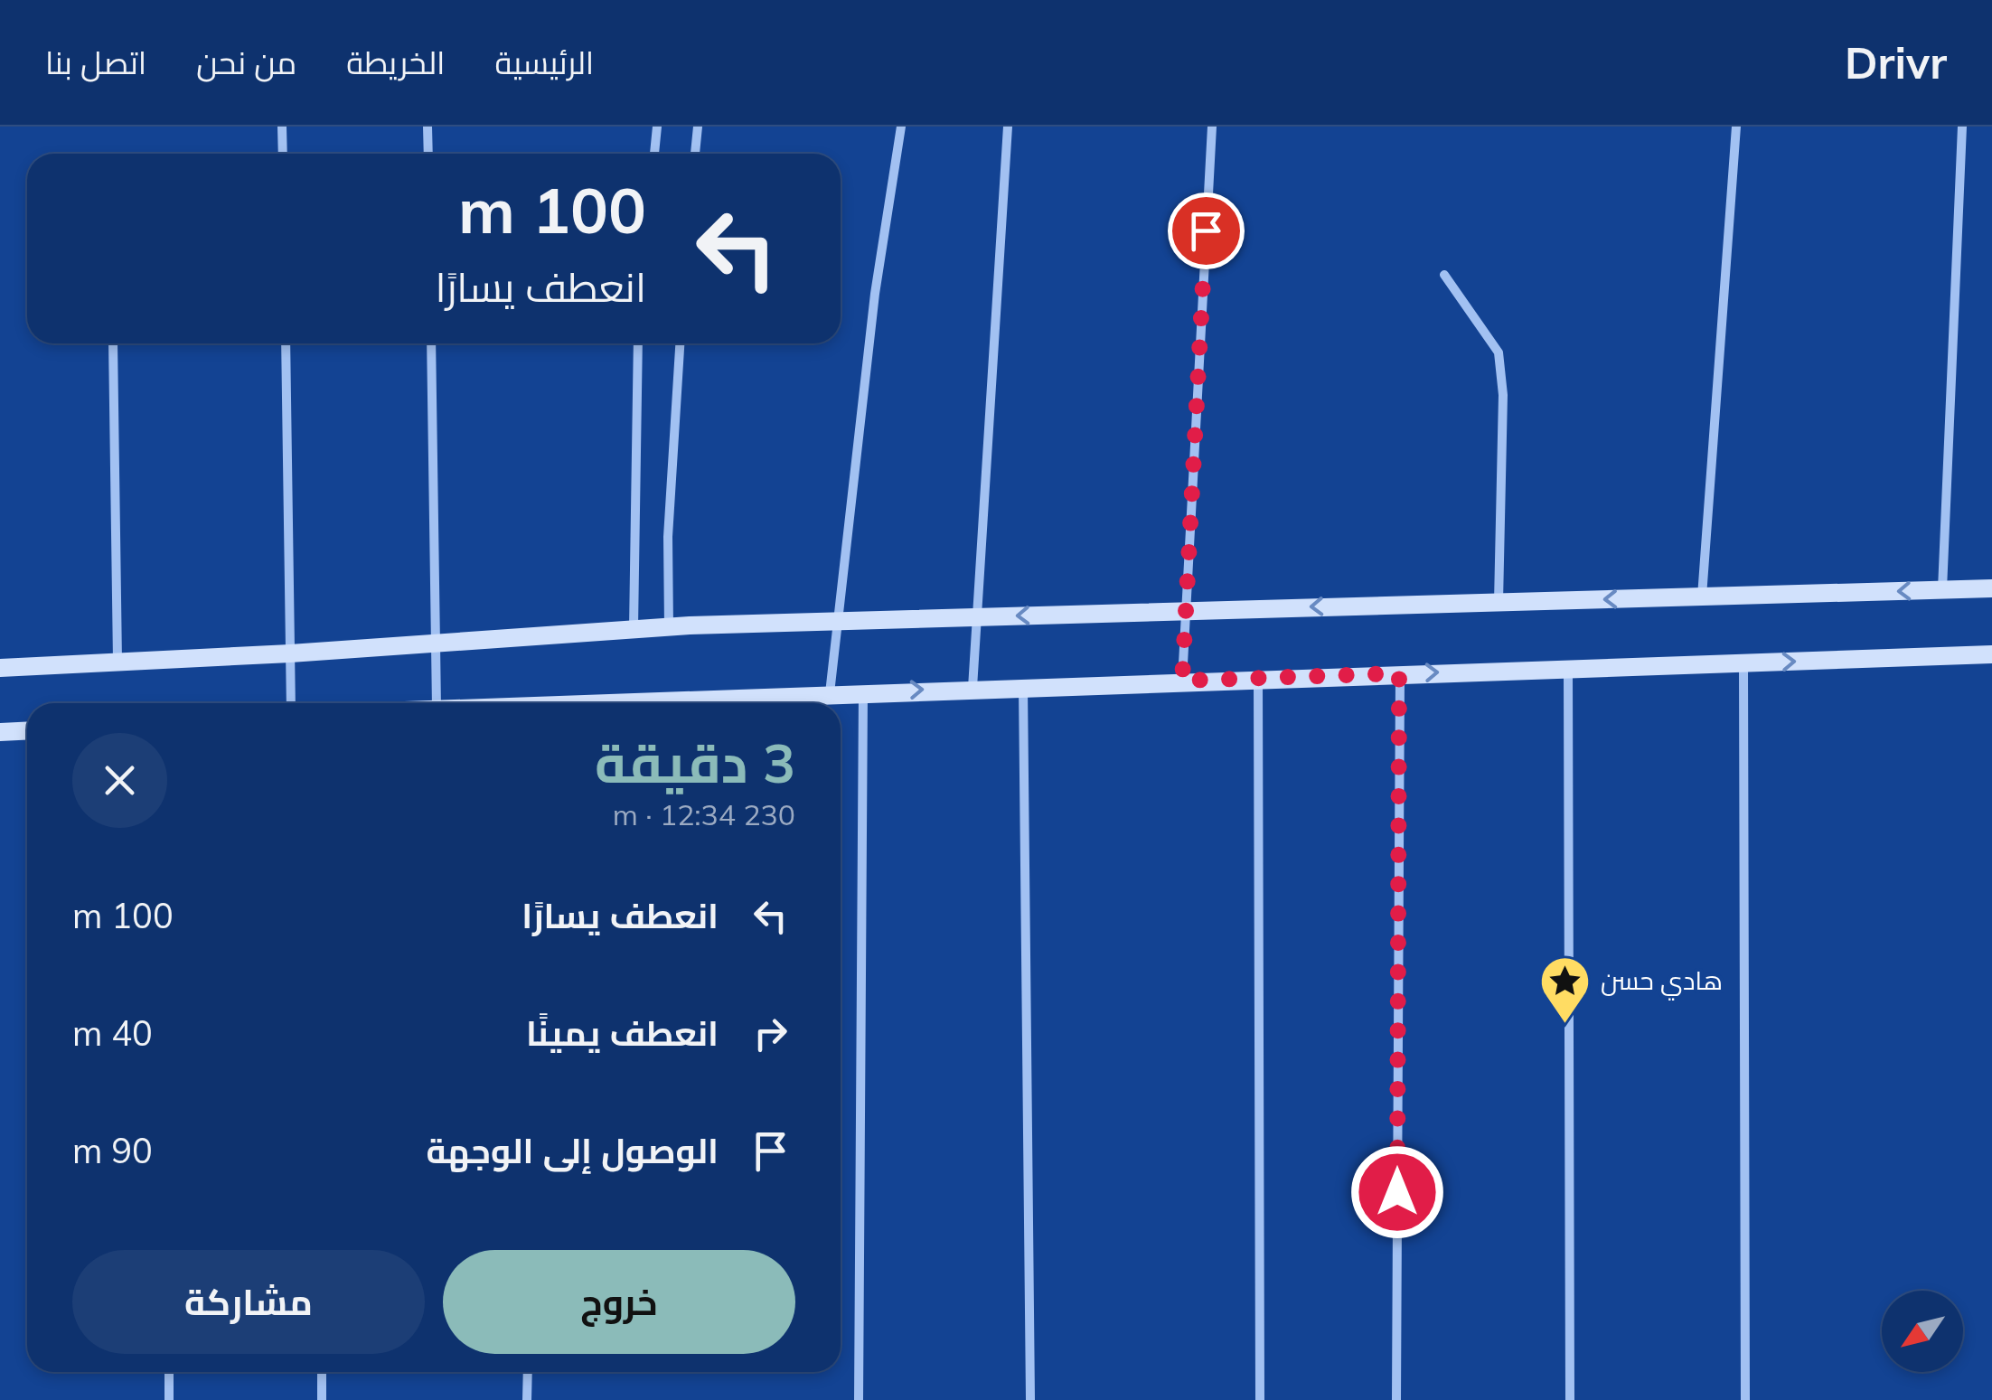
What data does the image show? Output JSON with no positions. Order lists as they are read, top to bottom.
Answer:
{
  "places": {
    "place": ["هادي حسن"]
  },
  "north": "bottom left",
  "page": {
    "header": "Drivr",
    "nav": [
      "الرئيسية",
      "الخريطة",
      "من نحن",
      "اتصل بنا"
    ],
    "turn": ["100 m", "انعطف يسارًا"],
    "heading": ["3 دقيقة", "230 m · 12:34"],
    "list": [
      {
        "name": "انعطف يسارًا",
        "value": "100 m"
      },
      {
        "name": "انعطف يمينًا",
        "value": "40 m"
      },
      {
        "name": "الوصول إلى الوجهة",
        "value": "90 m"
      }
    ],
    "buttons": ["خروج", "مشاركة"]
  }
}
